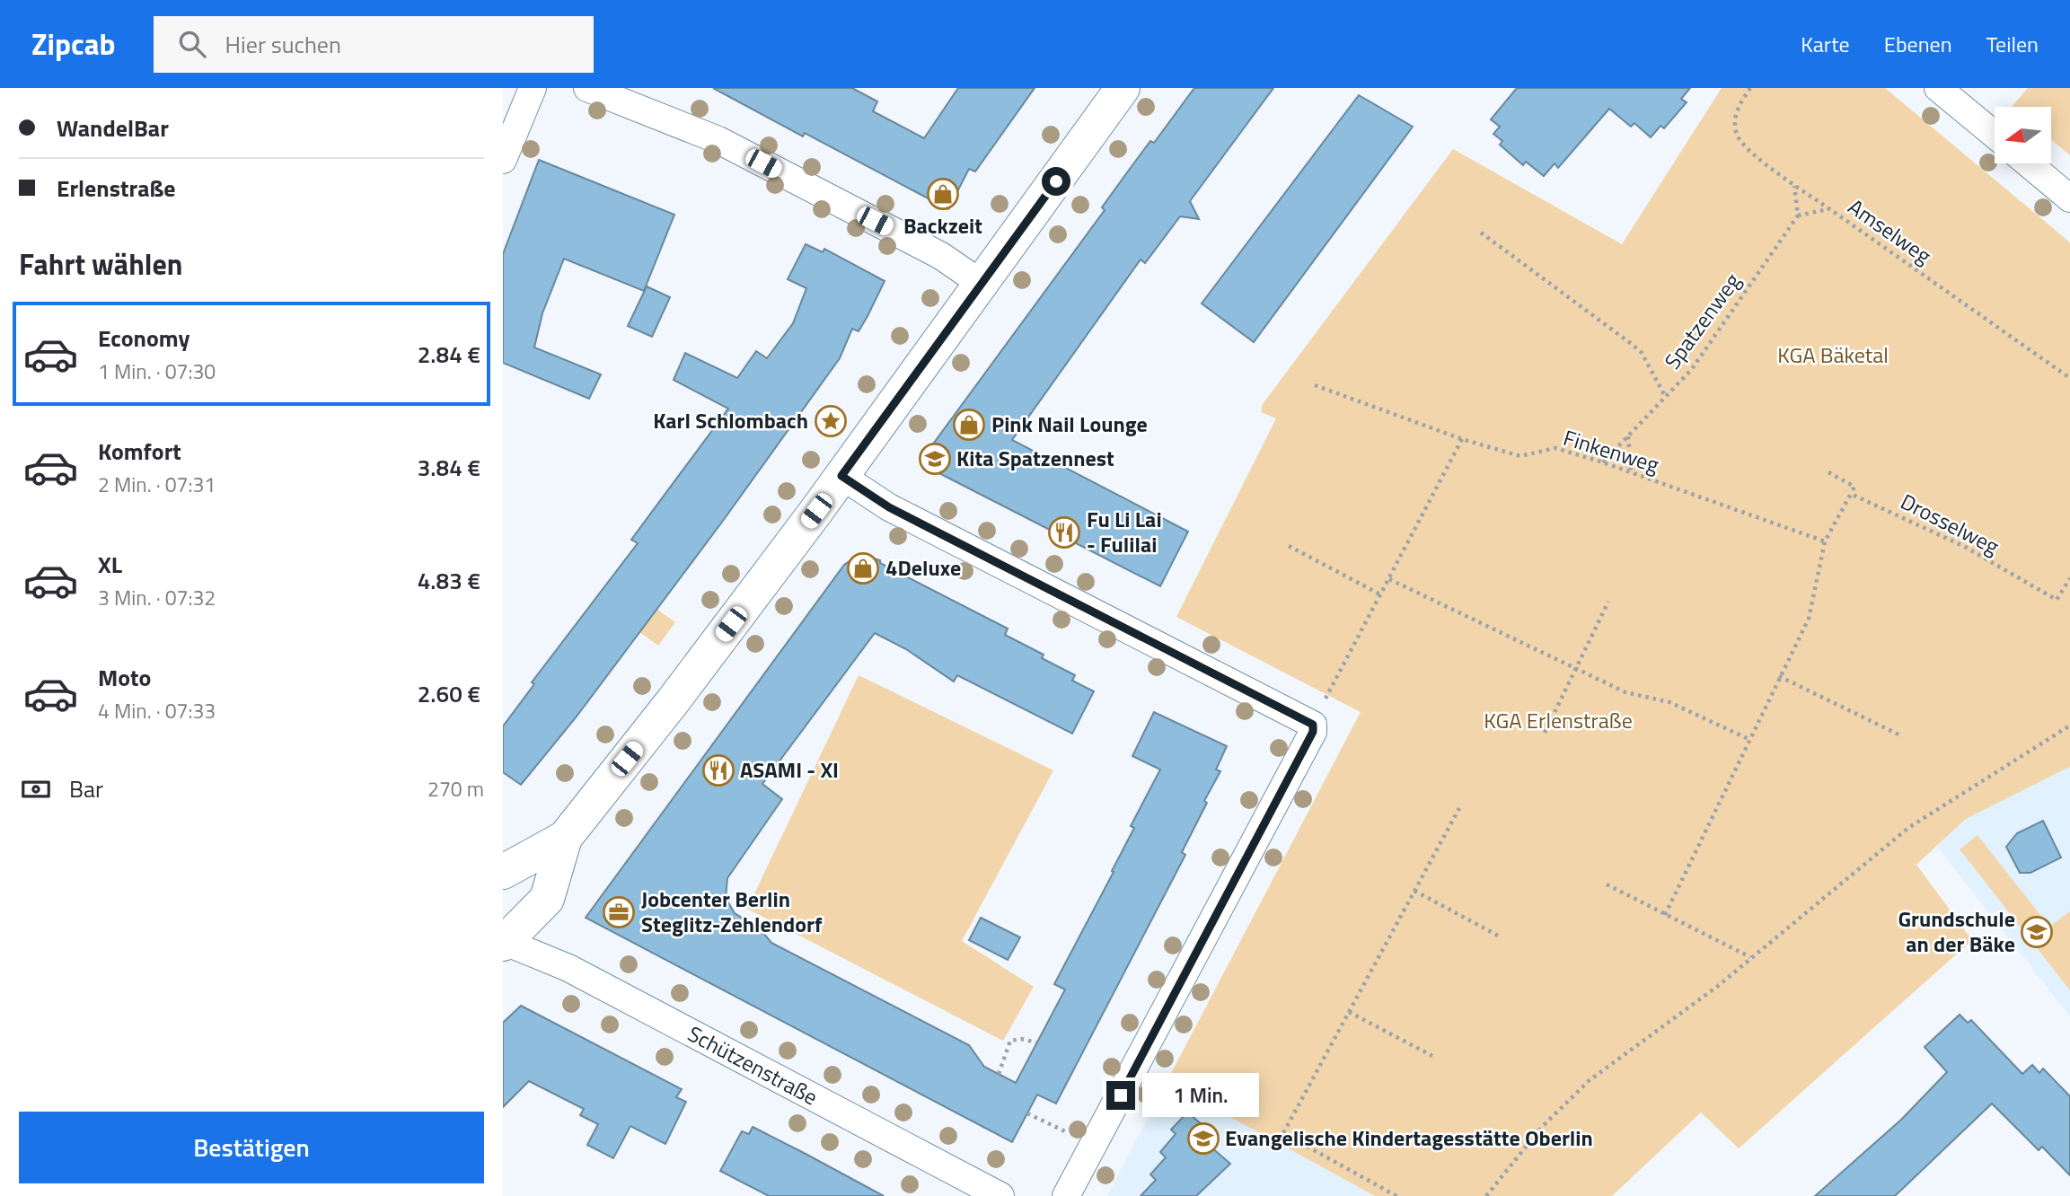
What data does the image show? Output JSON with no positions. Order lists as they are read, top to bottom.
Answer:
{
  "streets": {
    "street": ["Schützenstraße"],
    "path": [
      "Amselweg",
      "Spatzenweg",
      "Finkenweg",
      "Drosselweg"
    ]
  },
  "crossings": [
    ["Spatzenweg", "Finkenweg"]
  ],
  "parks": ["KGA Bäketal", "KGA Erlenstraße"],
  "places": {
    "shop": ["Backzeit", "Pink Nail Lounge", "4Deluxe"],
    "place": ["Karl Schlombach"],
    "school or university": ["Kita Spatzennest", "Grundschule an der Bäke", "Evangelische Kindertagesstätte Oberlin"],
    "restaurant": ["Fu Li Lai - Fulilai", "ASAMI - XI"],
    "office": ["Jobcenter Berlin Steglitz-Zehlendorf"]
  },
  "north": "left",
  "page": {
    "header": "Zipcab",
    "search": "Hier suchen",
    "nav": ["Karte", "Ebenen", "Teilen"],
    "banner": ["WandelBar", "Erlenstraße"],
    "heading": "Fahrt wählen",
    "list": [
      {
        "name": "Economy",
        "note": "1 Min. · 07:30",
        "value": "2.84 €"
      },
      {
        "name": "Komfort",
        "note": "2 Min. · 07:31",
        "value": "3.84 €"
      },
      {
        "name": "XL",
        "note": "3 Min. · 07:32",
        "value": "4.83 €"
      },
      {
        "name": "Moto",
        "note": "4 Min. · 07:33",
        "value": "2.60 €"
      }
    ],
    "pay": ["Bar", "270 m"],
    "bubble": "1 Min.",
    "buttons": "Bestätigen"
  }
}
